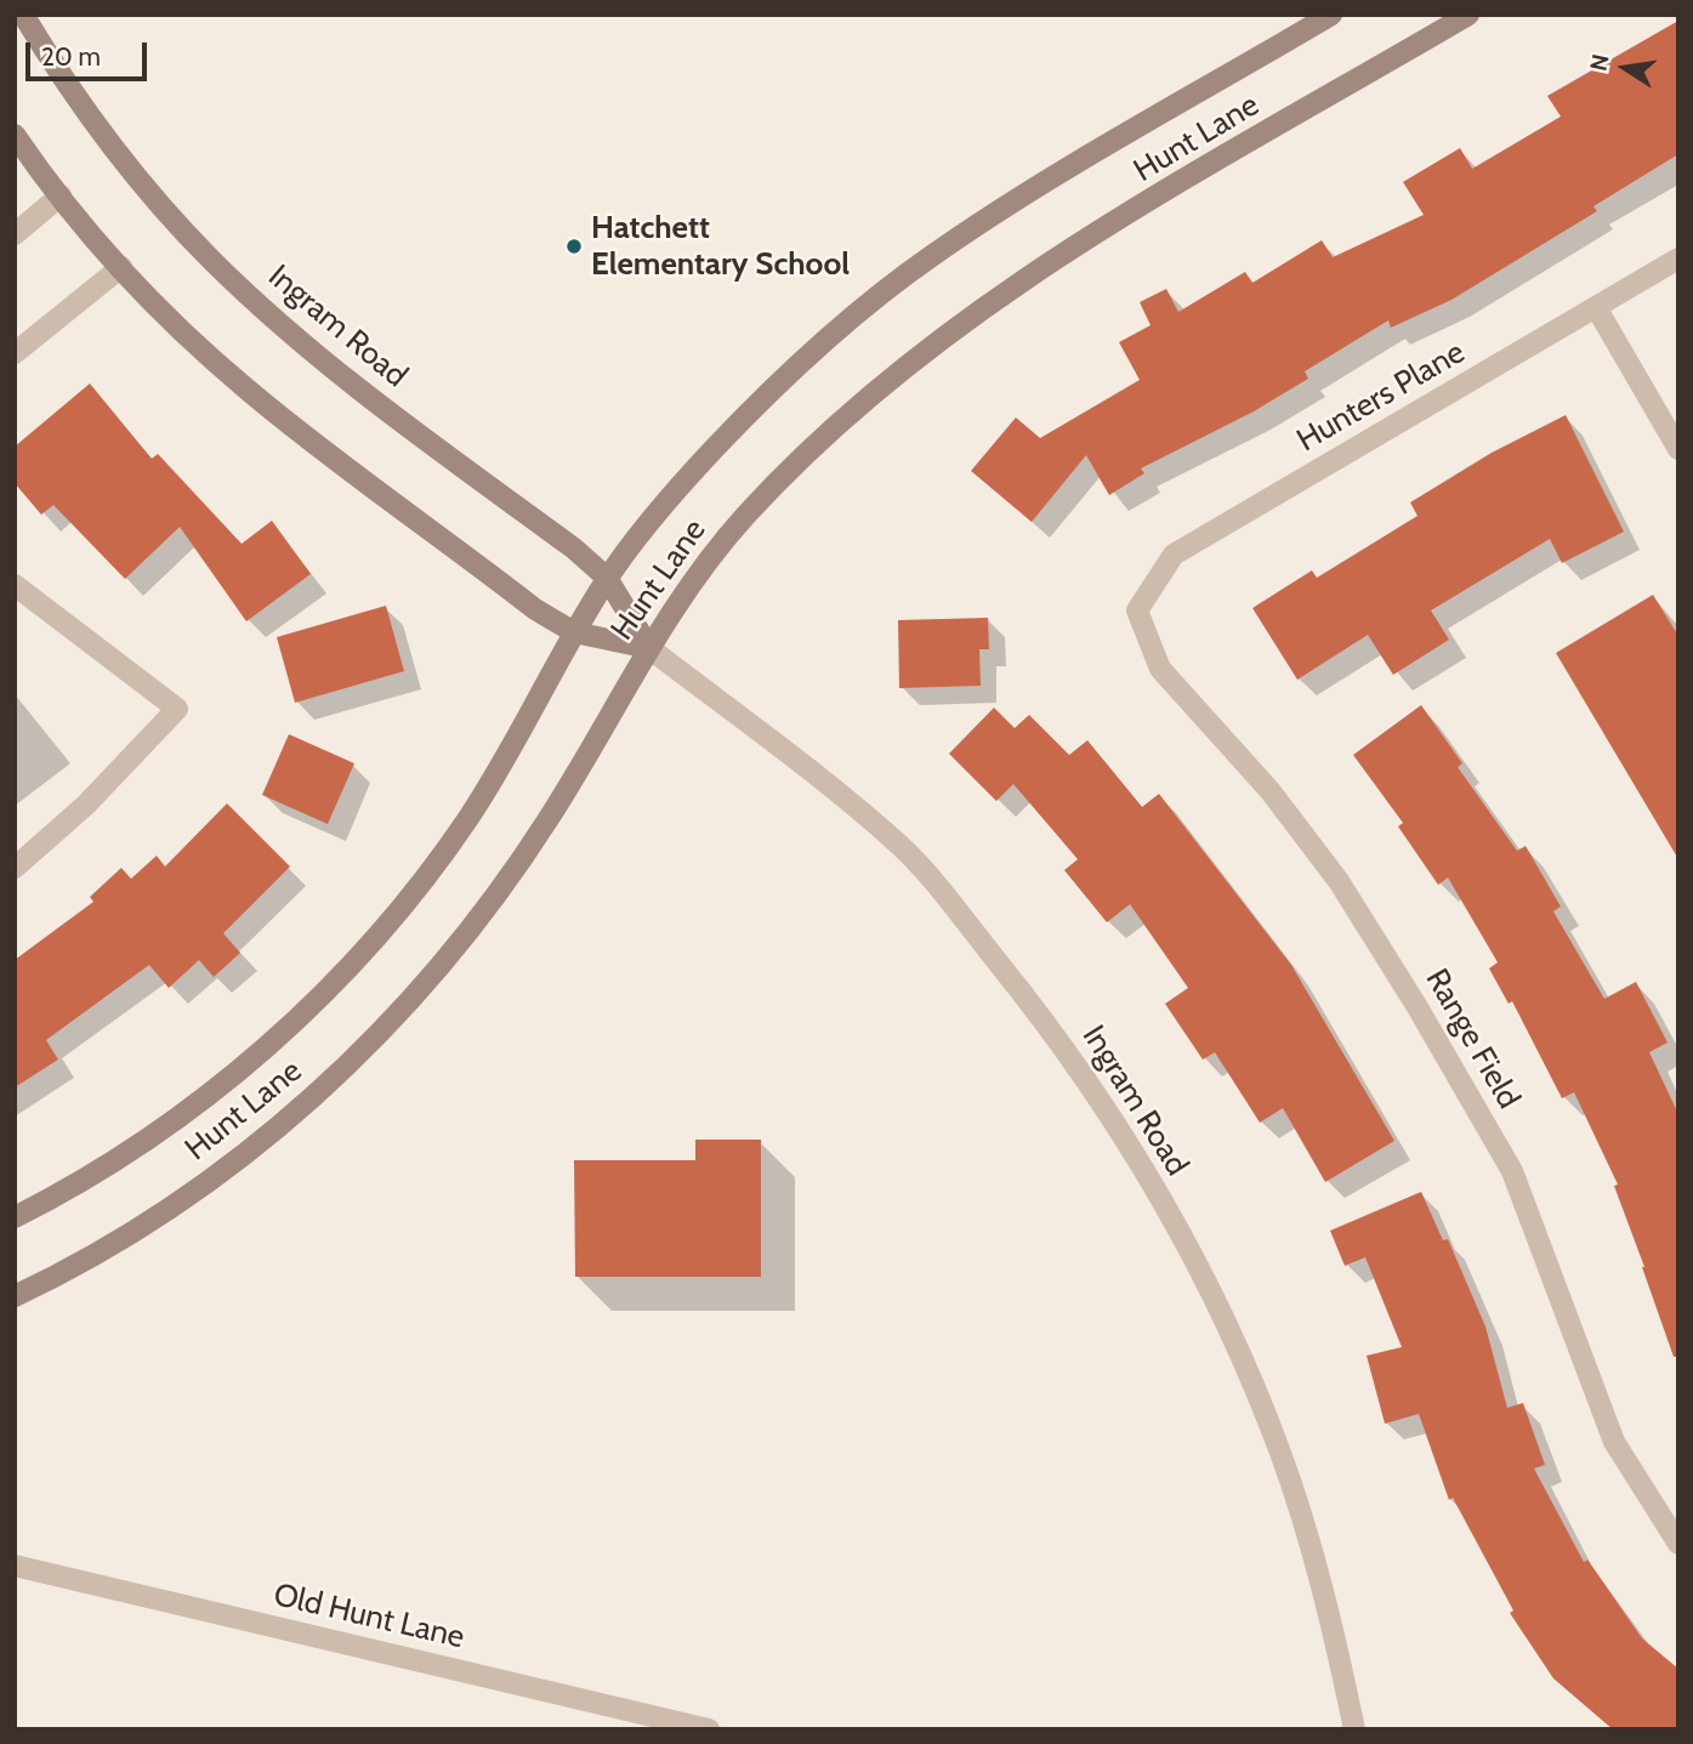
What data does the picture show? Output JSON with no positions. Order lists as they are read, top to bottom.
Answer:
{
  "streets": {
    "main road": ["Hunt Lane", "Ingram Road"],
    "street": ["Hunters Plane", "Range Field", "Old Hunt Lane"]
  },
  "crossings": [
    ["Hunt Lane", "Ingram Road"],
    ["Hunters Plane", "Range Field"]
  ],
  "places": ["Hatchett Elementary School"],
  "scale_bar": "20 m",
  "north": "left"
}
